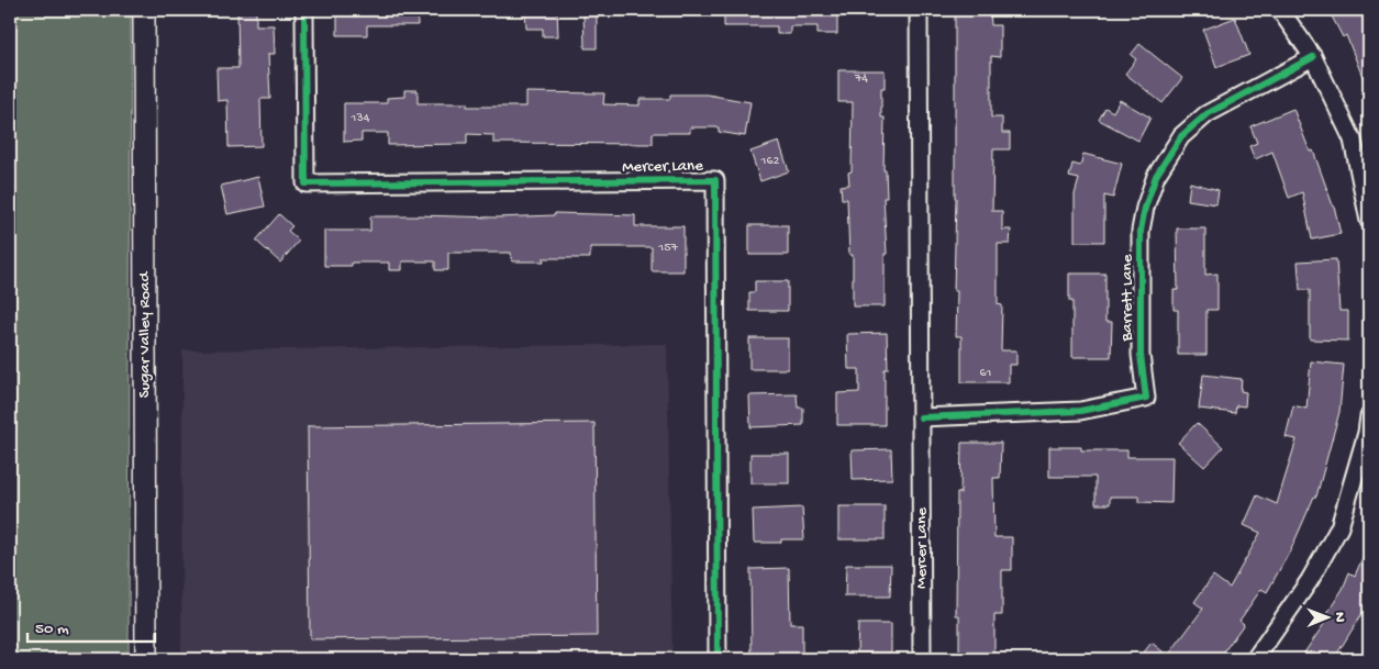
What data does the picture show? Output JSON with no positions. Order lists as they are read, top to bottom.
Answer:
{
  "streets": {
    "street": ["Mercer Lane", "Barrett Lane", "Sugar Valley Road"]
  },
  "crossings": [
    ["Mercer Lane", "Barrett Lane"]
  ],
  "house_numbers": [
    "74",
    "134",
    "162",
    "157",
    "61"
  ],
  "scale_bar": "50 m",
  "north": "right"
}
